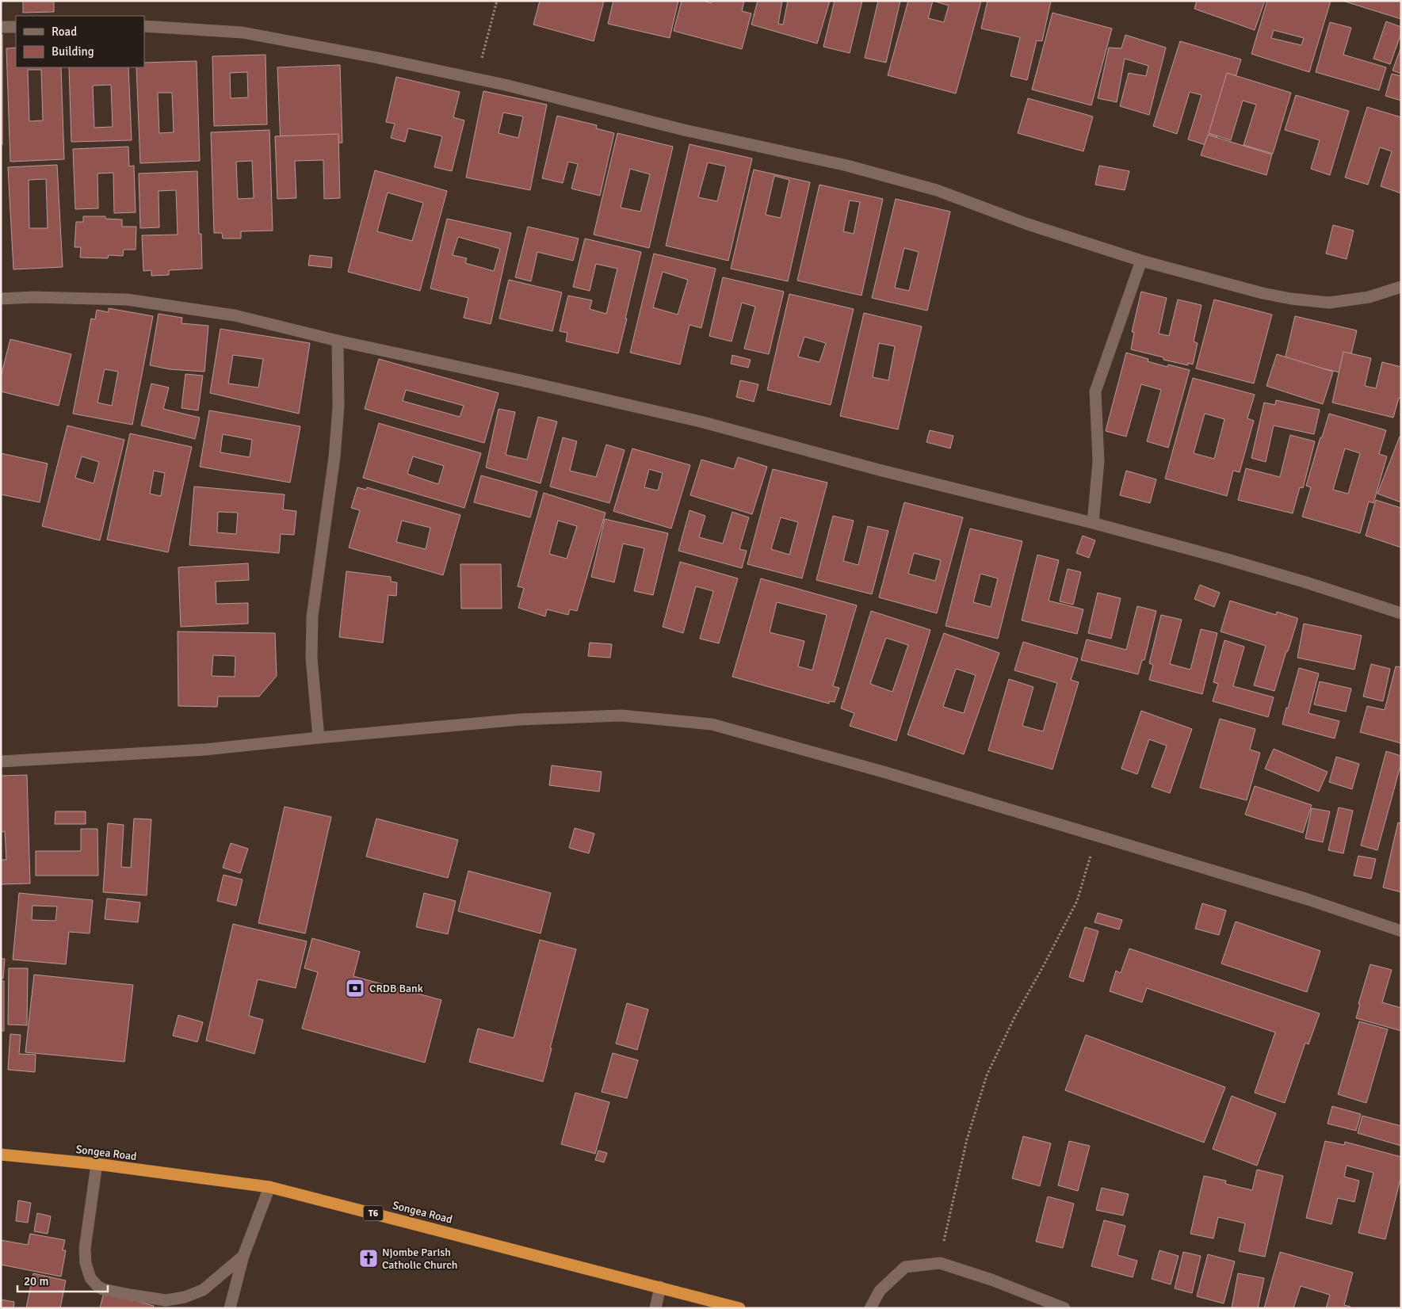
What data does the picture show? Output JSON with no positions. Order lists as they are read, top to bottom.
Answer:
{
  "streets": {
    "highway": ["Songea Road", "T6"]
  },
  "places": {
    "bank": ["CRDB Bank"],
    "church": ["Njombe Parish Catholic Church"]
  },
  "legend": ["Road", "Building"],
  "scale_bar": "20 m"
}
